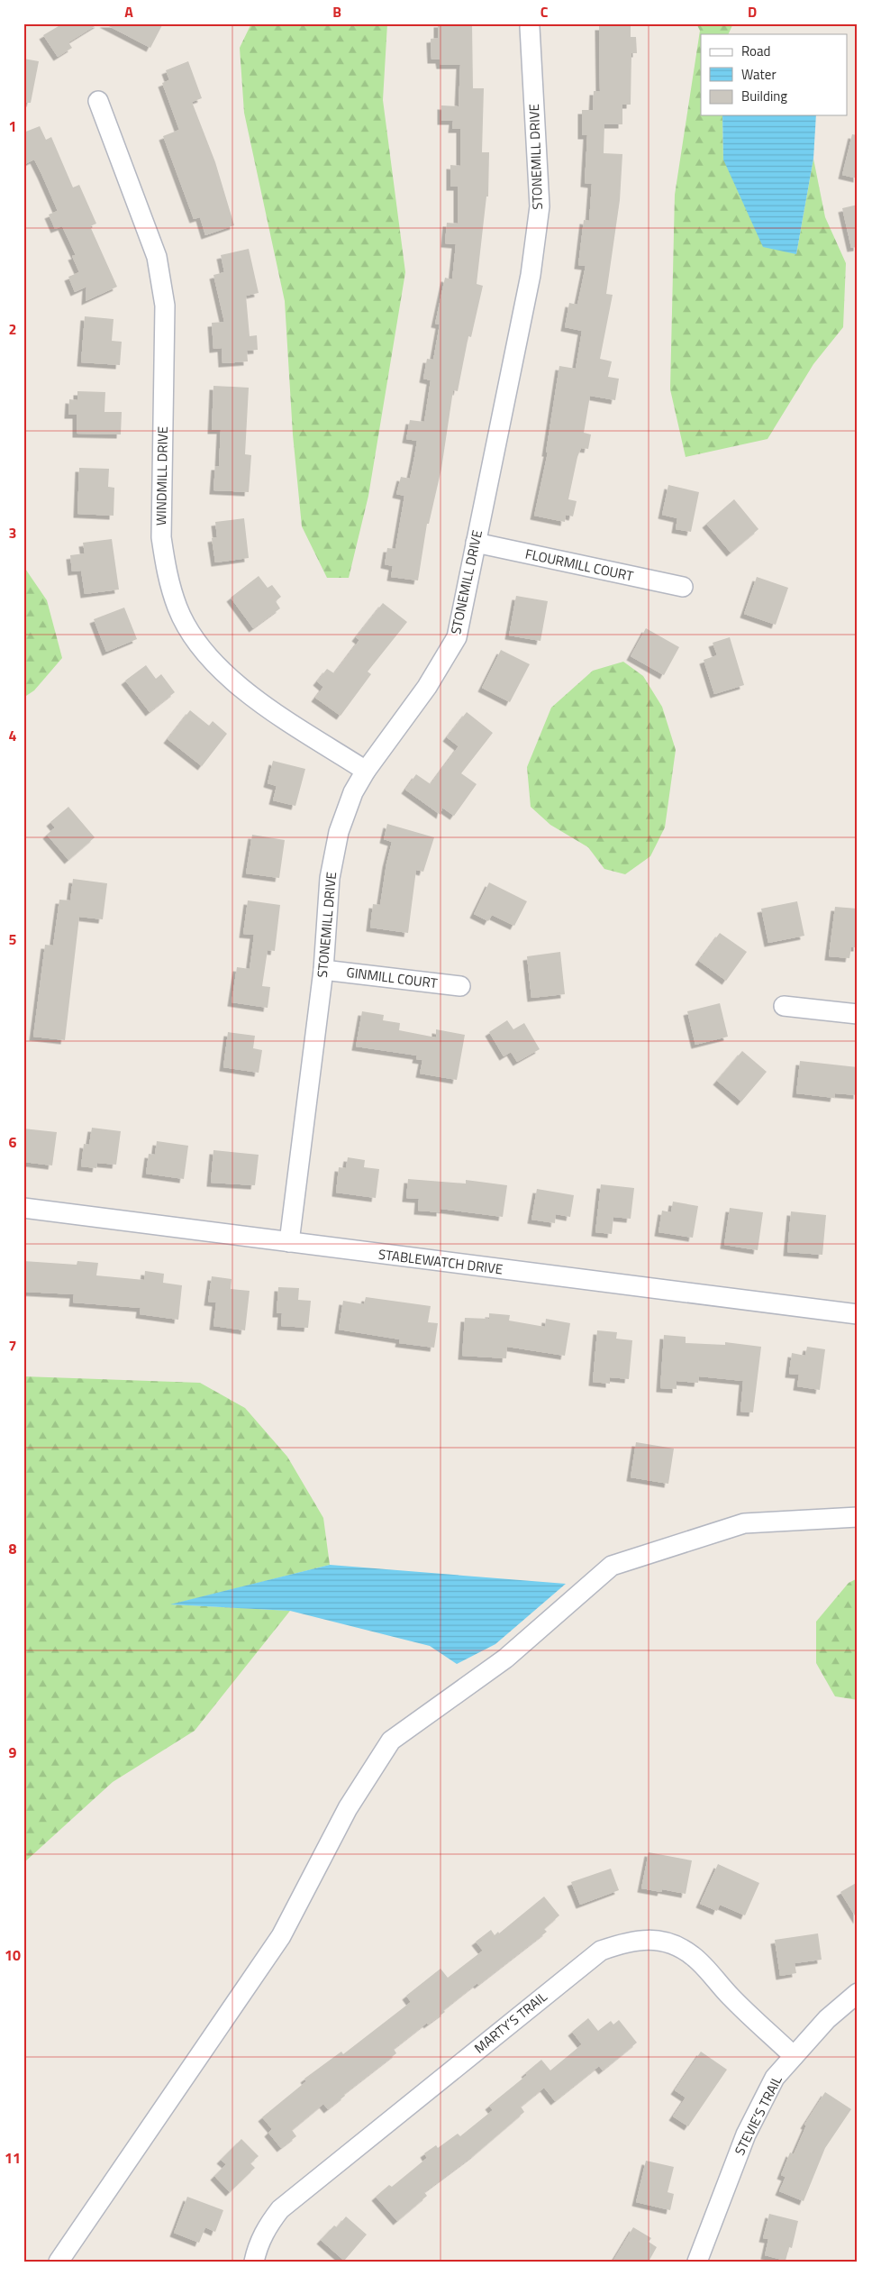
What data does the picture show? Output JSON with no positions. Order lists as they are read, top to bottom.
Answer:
{
  "streets": {
    "street": [
      "STONEMILL DRIVE",
      "WINDMILL DRIVE",
      "FLOURMILL COURT",
      "GINMILL COURT",
      "STABLEWATCH DRIVE",
      "MARTY’S TRAIL",
      "STEVIE’S TRAIL"
    ]
  },
  "crossings": [
    ["STONEMILL DRIVE", "WINDMILL DRIVE"],
    ["STONEMILL DRIVE", "FLOURMILL COURT"],
    ["STONEMILL DRIVE", "GINMILL COURT"],
    ["STONEMILL DRIVE", "STABLEWATCH DRIVE"],
    ["MARTY’S TRAIL", "STEVIE’S TRAIL"]
  ],
  "legend": ["Road", "Water", "Building"],
  "grid": {
    "columns": [
      "A",
      "B",
      "C",
      "D"
    ],
    "rows": [
      "1",
      "2",
      "3",
      "4",
      "5",
      "6",
      "7",
      "8",
      "9",
      "10",
      "11"
    ]
  }
}
